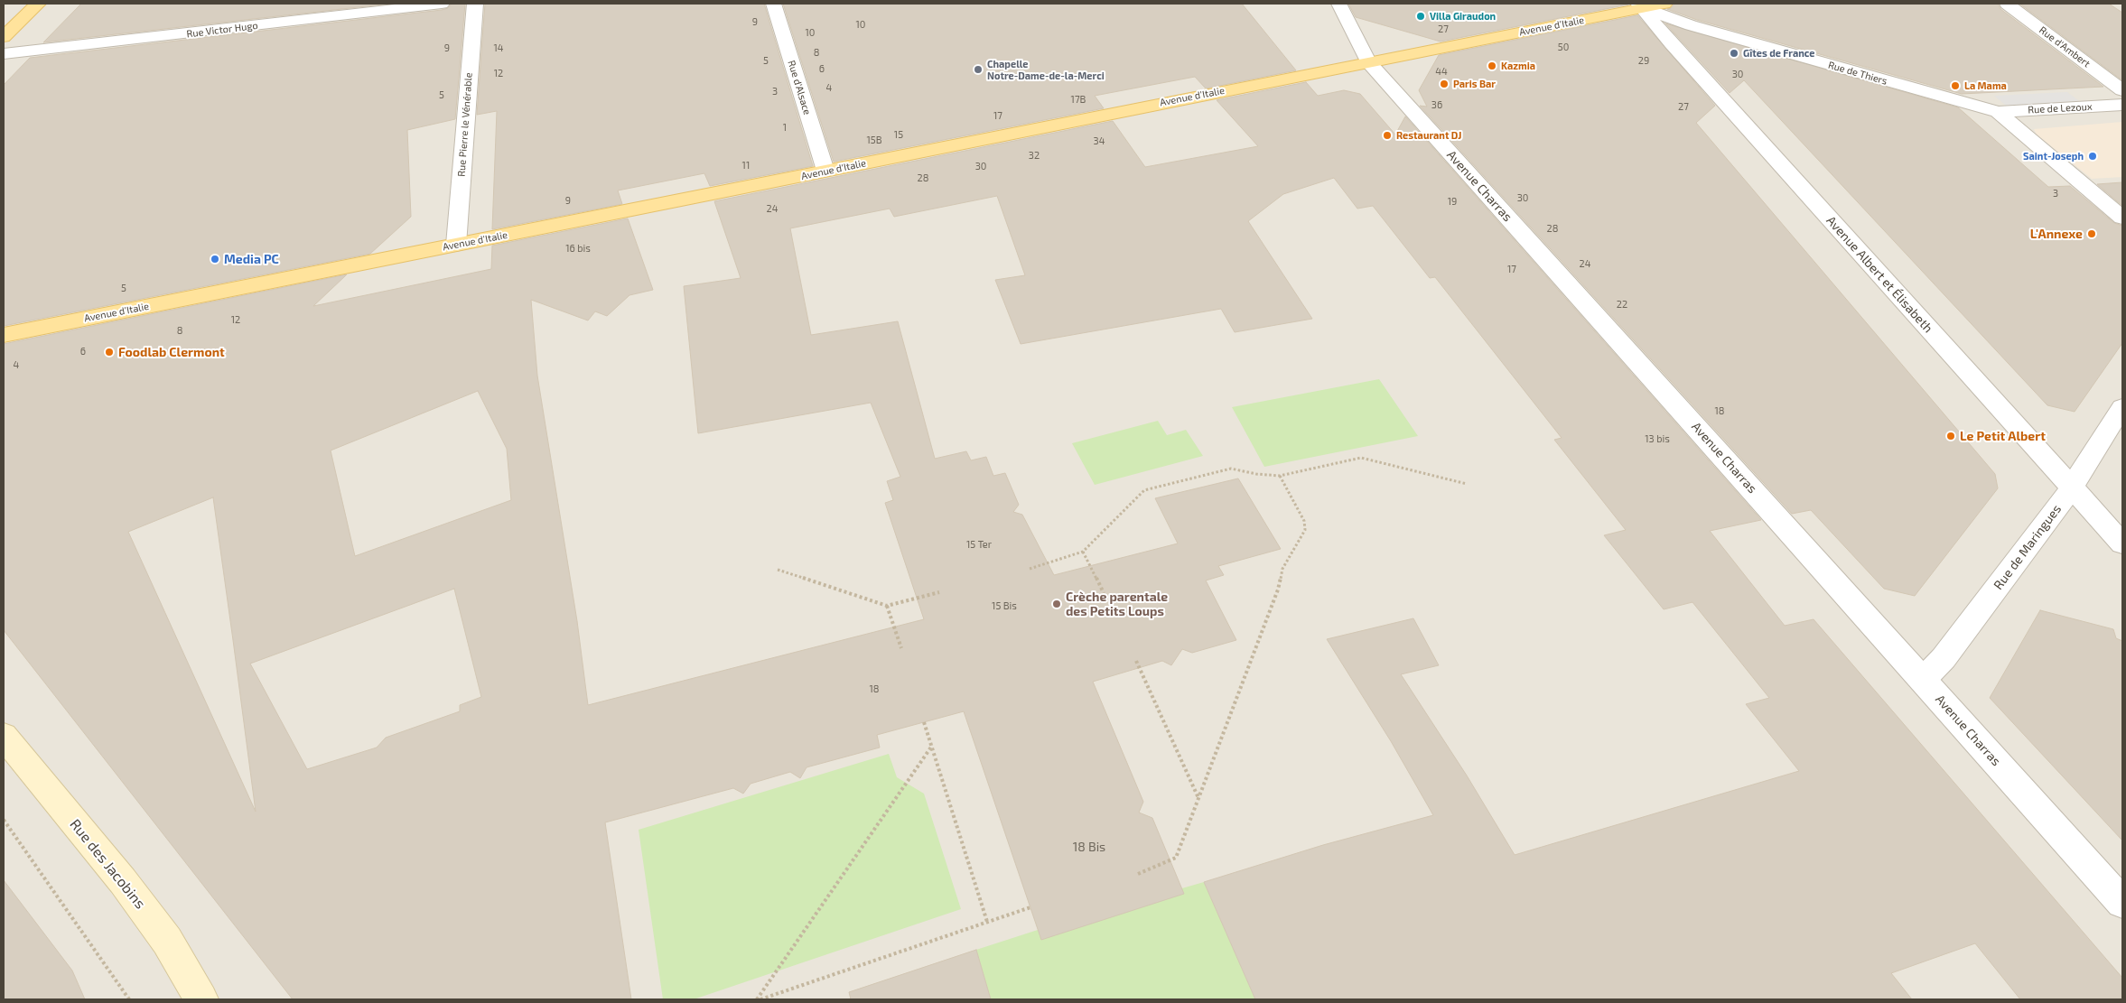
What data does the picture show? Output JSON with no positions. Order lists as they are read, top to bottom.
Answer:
{
  "streets": {
    "main road": ["Avenue d'Italie", "Rue des Jacobins"],
    "street": [
      "Rue Victor Hugo",
      "Rue d'Ambert",
      "Rue de Thiers",
      "Rue d'Alsace",
      "Rue de Lezoux",
      "Rue Pierre le Vénérable",
      "Avenue Charras",
      "Avenue Albert et Élisabeth",
      "Rue de Maringues"
    ]
  },
  "crossings": [
    ["Avenue d'Italie", "Rue de Thiers"],
    ["Avenue d'Italie", "Rue d'Alsace"],
    ["Avenue d'Italie", "Rue Pierre le Vénérable"],
    ["Avenue d'Italie", "Avenue Charras"],
    ["Avenue d'Italie", "Avenue Albert et Élisabeth"],
    ["Rue de Thiers", "Rue de Lezoux"],
    ["Rue de Thiers", "Avenue Albert et Élisabeth"],
    ["Avenue Charras", "Rue de Maringues"],
    ["Avenue Albert et Élisabeth", "Rue de Maringues"]
  ],
  "places": [
    "Villa Giraudon",
    "Gîtes de France",
    "Kazmia",
    "Chapelle Notre-Dame-de-la-Merci",
    "Paris Bar",
    "La Mama",
    "Restaurant DJ",
    "Saint-Joseph",
    "L'Annexe",
    "Media PC",
    "Foodlab Clermont",
    "Le Petit Albert",
    "Crèche parentale des Petits Loups"
  ],
  "house_numbers": [
    "9",
    "10",
    "27",
    "10",
    "50",
    "9",
    "14",
    "8",
    "5",
    "29",
    "6",
    "44",
    "12",
    "30",
    "4",
    "3",
    "5",
    "17B",
    "36",
    "27",
    "17",
    "1",
    "15",
    "15B",
    "34",
    "32",
    "11",
    "30",
    "28",
    "3",
    "30",
    "9",
    "19",
    "24",
    "28",
    "16 bis",
    "24",
    "17",
    "5",
    "22",
    "12",
    "8",
    "6",
    "4",
    "18",
    "13 bis",
    "15 Ter",
    "15 Bis",
    "18",
    "18 Bis"
  ]
}
